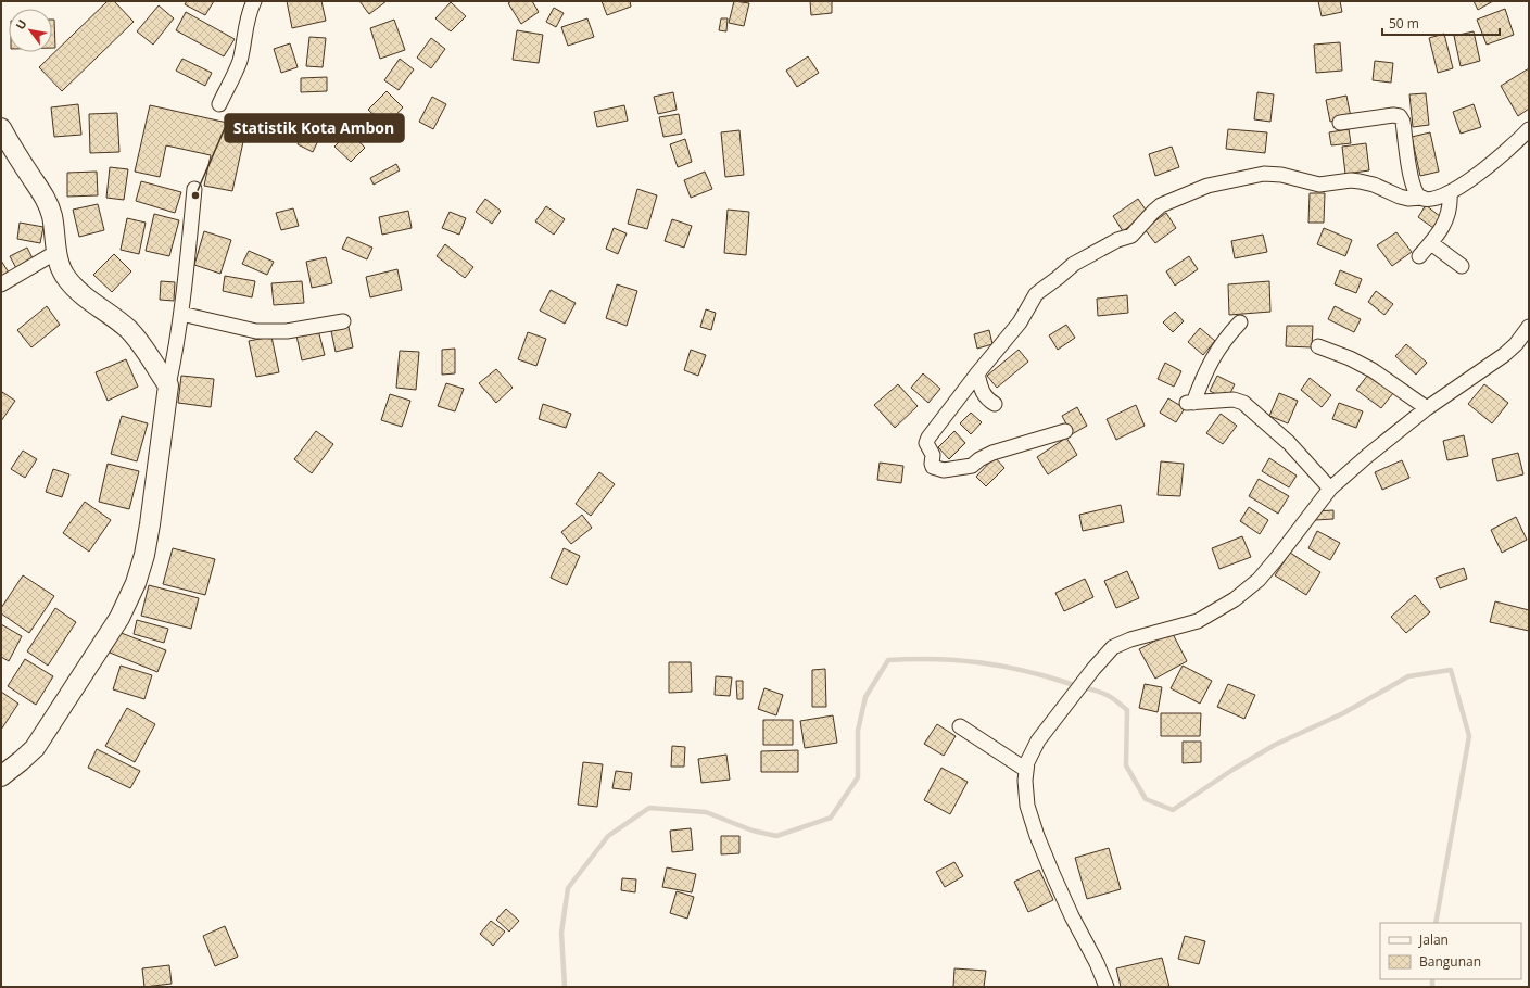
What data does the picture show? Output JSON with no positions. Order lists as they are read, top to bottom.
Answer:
{
  "places": ["Statistik Kota Ambon"],
  "legend": ["Jalan", "Bangunan"],
  "scale_bar": "50 m",
  "north": "top left"
}
